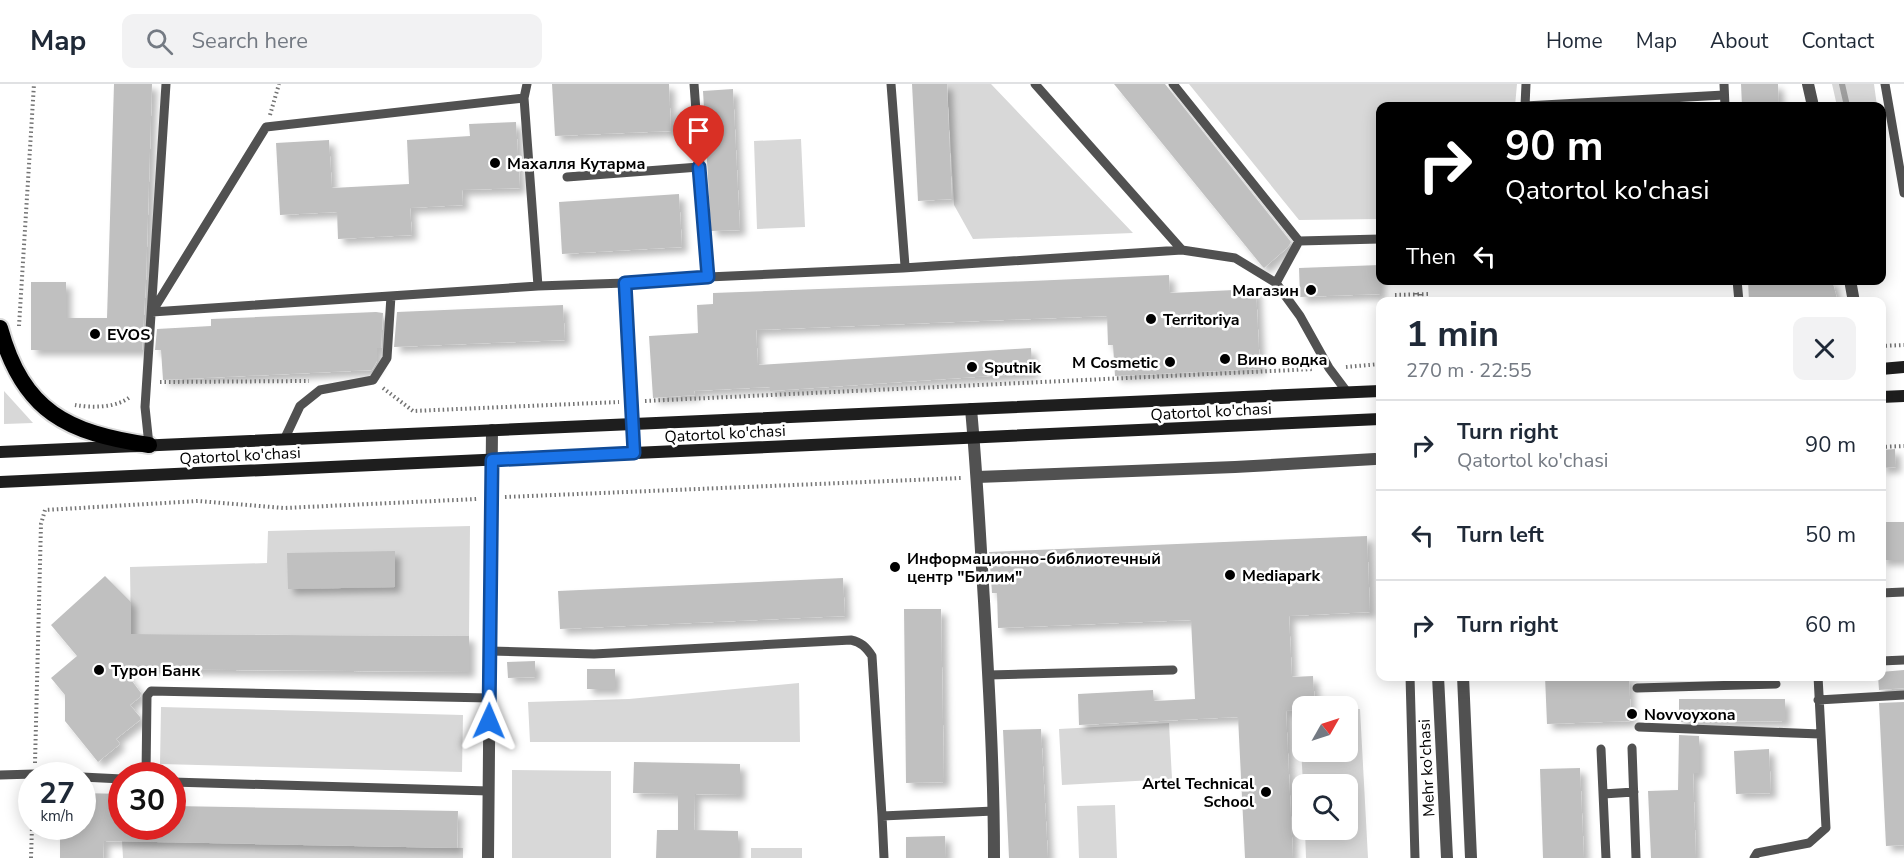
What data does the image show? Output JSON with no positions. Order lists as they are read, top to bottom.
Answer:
{
  "streets": {
    "main road": ["Qatortol ko'chasi"],
    "street": ["Mehr ko'chasi"]
  },
  "places": [
    "Махалля Кутарма",
    "Магазин",
    "Territoriya",
    "EVOS",
    "Вино водка",
    "M Cosmetic",
    "Sputnik",
    "Информационно-библиотечный центр \"Билим\"",
    "Mediapark",
    "Турон Банк",
    "Novvoyxona",
    "Artel Technical School"
  ],
  "north": "top right",
  "page": {
    "header": "Map",
    "search": "Search here",
    "nav": [
      "Home",
      "Map",
      "About",
      "Contact"
    ],
    "turn": ["90 m", "Qatortol ko'chasi"],
    "then": "Then",
    "heading": ["1 min", "270 m · 22:55"],
    "list": [
      {
        "name": "Turn right",
        "note": "Qatortol ko'chasi",
        "value": "90 m"
      },
      {
        "name": "Turn left",
        "value": "50 m"
      },
      {
        "name": "Turn right",
        "value": "60 m"
      }
    ],
    "speed": "27 km/h",
    "limit": "30"
  }
}
